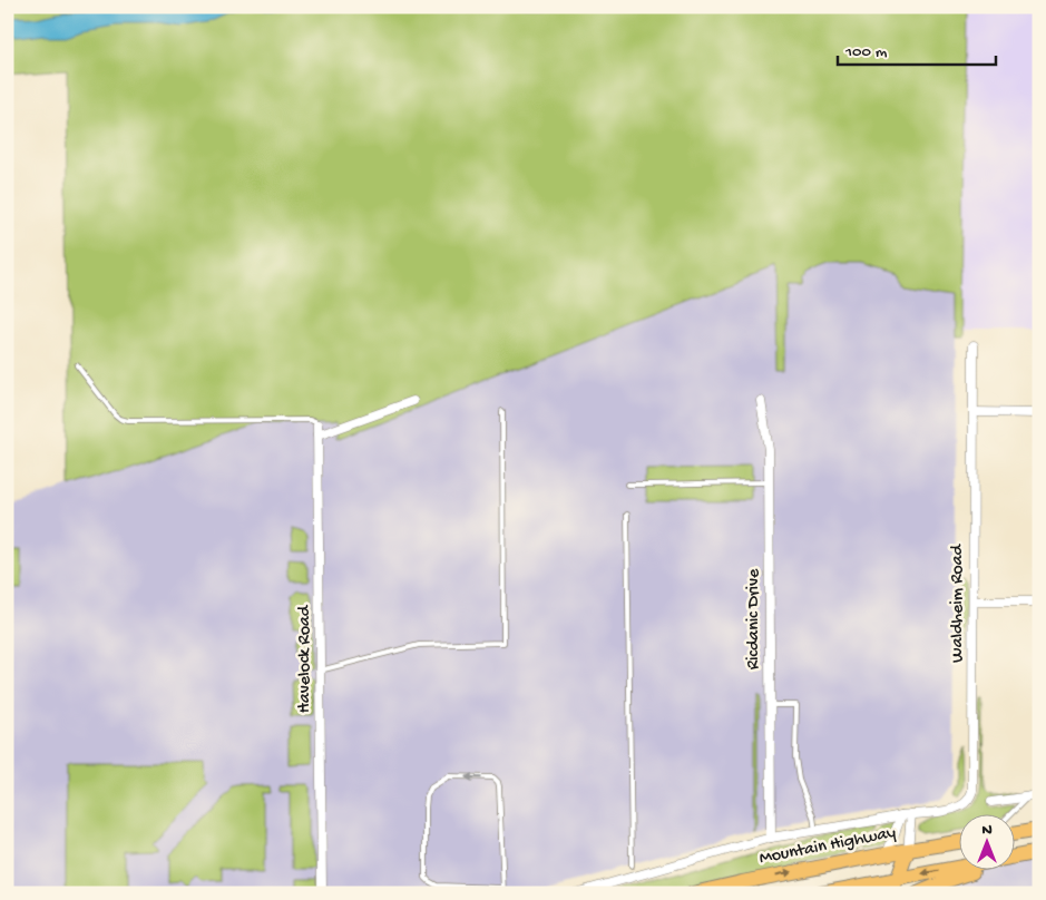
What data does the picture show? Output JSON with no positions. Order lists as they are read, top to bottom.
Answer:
{
  "streets": {
    "main road": ["Mountain Highway"],
    "street": ["Waldheim Road", "Ricdanic Drive", "Havelock Road"]
  },
  "crossings": [
    ["Waldheim Road", "Ricdanic Drive"]
  ],
  "scale_bar": "100 m",
  "north": "top"
}
